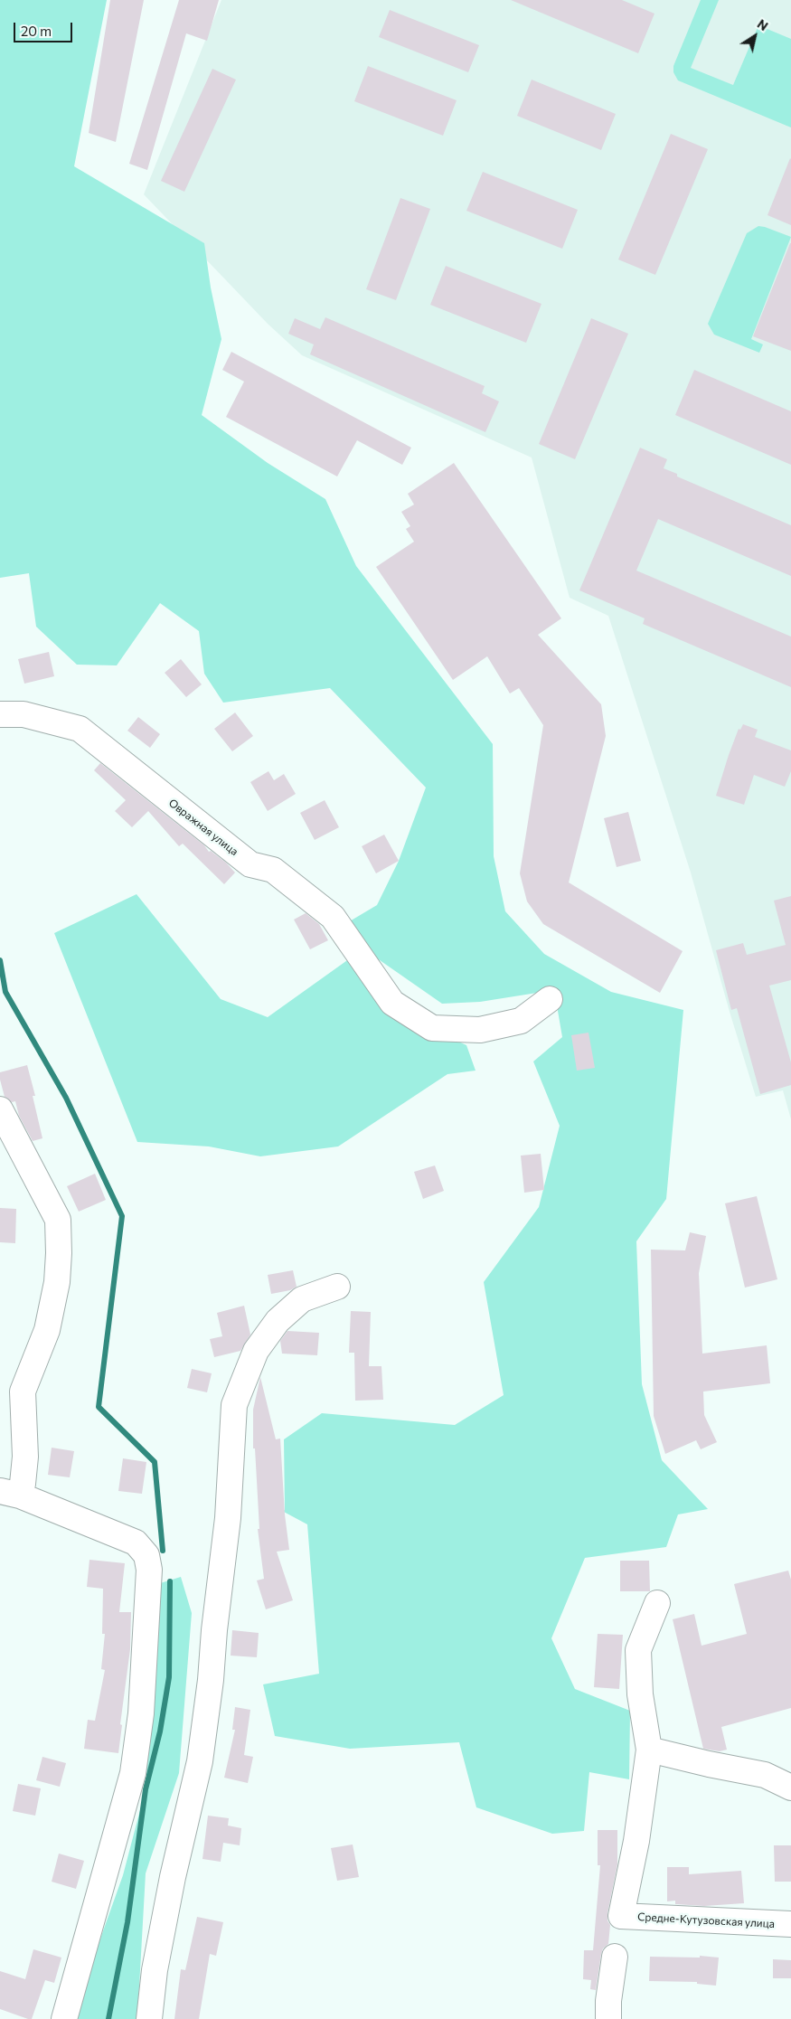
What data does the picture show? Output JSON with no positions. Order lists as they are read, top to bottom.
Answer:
{
  "streets": {
    "street": ["Овражная улица", "Средне-Кутузовская улица"]
  },
  "scale_bar": "20 m",
  "north": "top right"
}
